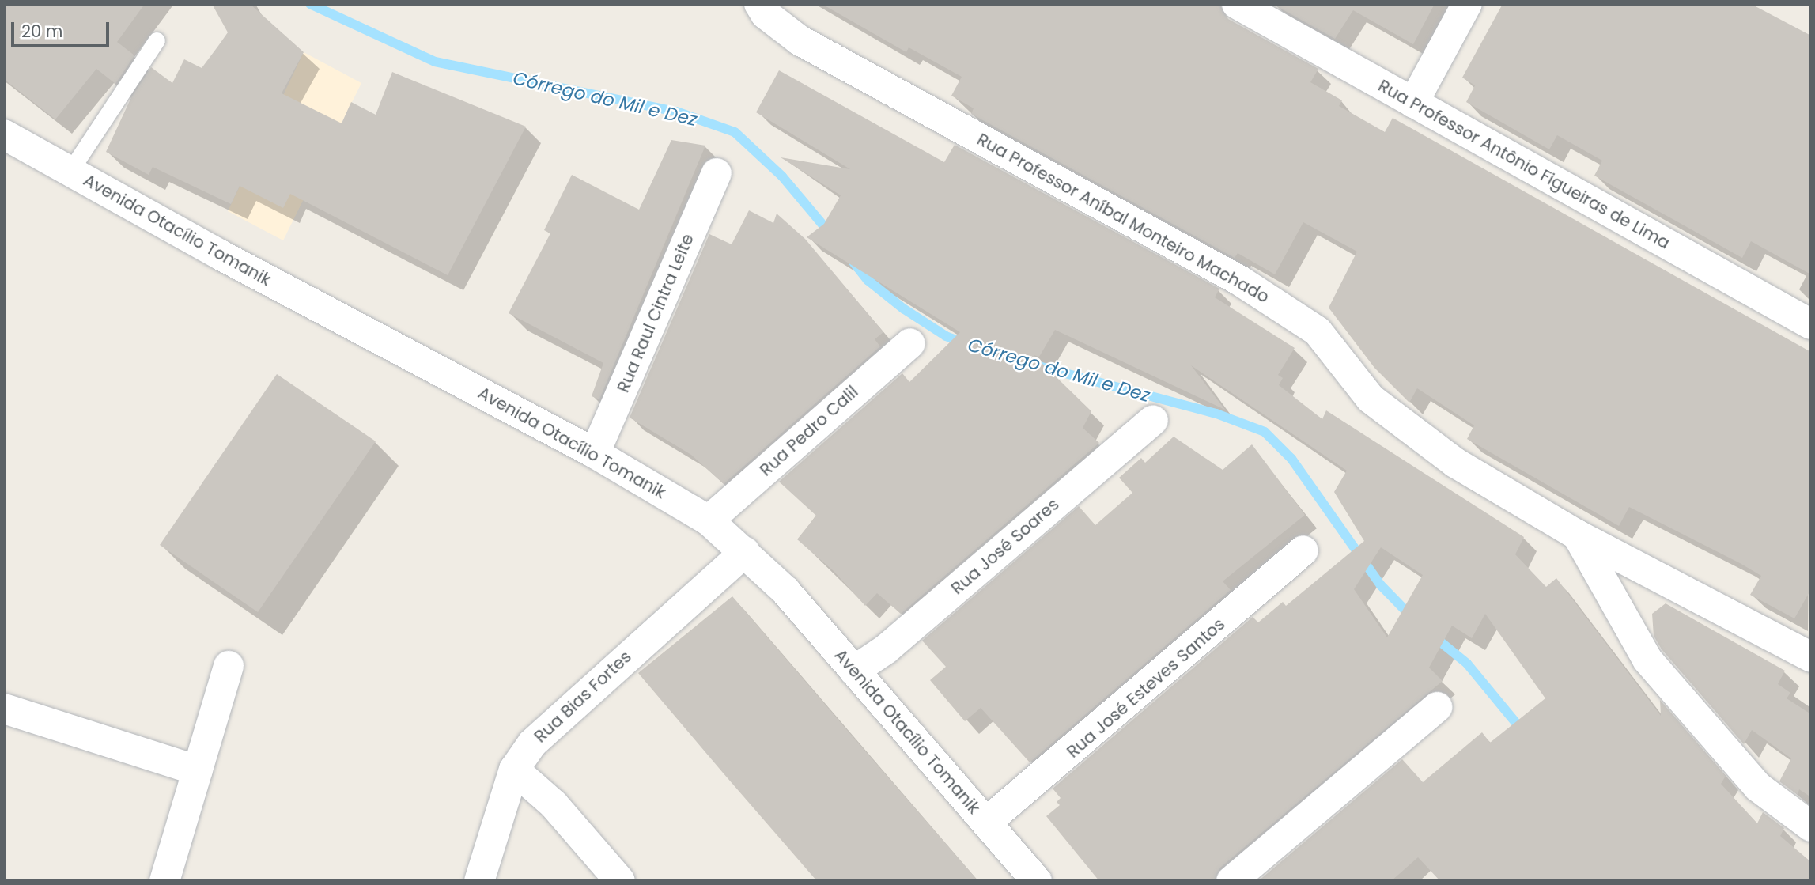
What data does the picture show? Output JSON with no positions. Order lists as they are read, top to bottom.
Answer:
{
  "streets": {
    "street": [
      "Rua Professor Antônio Figueiras de Lima",
      "Rua Professor Aníbal Monteiro Machado",
      "Avenida Otacílio Tomanik",
      "Rua Raul Cintra Leite",
      "Rua Pedro Calil",
      "Rua José Soares",
      "Rua José Esteves Santos",
      "Rua Bias Fortes"
    ]
  },
  "crossings": [
    ["Avenida Otacílio Tomanik", "Rua Raul Cintra Leite"],
    ["Avenida Otacílio Tomanik", "Rua Pedro Calil"],
    ["Avenida Otacílio Tomanik", "Rua José Soares"],
    ["Avenida Otacílio Tomanik", "Rua José Esteves Santos"],
    ["Avenida Otacílio Tomanik", "Rua Bias Fortes"]
  ],
  "water": ["Córrego do Mil e Dez"],
  "scale_bar": "20 m"
}
